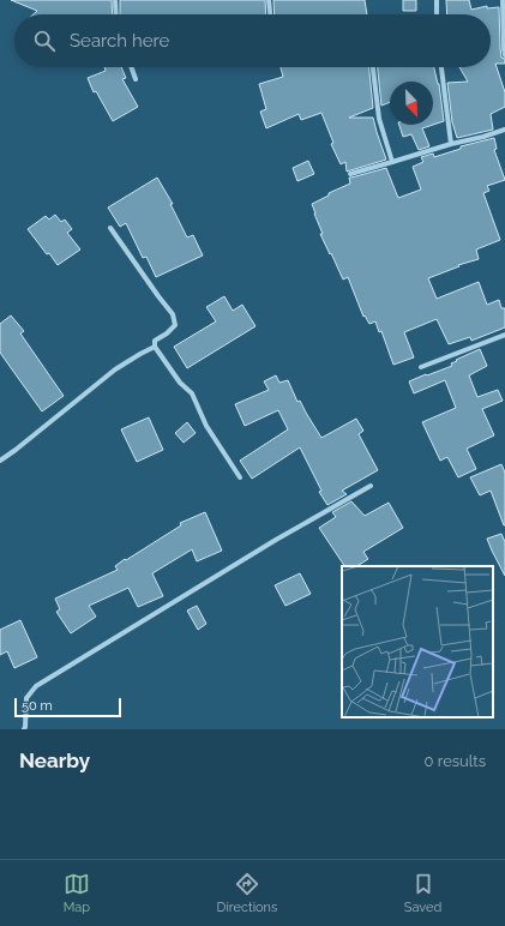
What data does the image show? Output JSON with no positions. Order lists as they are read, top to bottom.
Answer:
{
  "scale_bar": "50 m",
  "north": "bottom right",
  "page": {
    "search": "Search here",
    "scale": "50 m",
    "heading": ["Nearby", "0 results"],
    "nav": ["Map", "Directions", "Saved"]
  }
}
